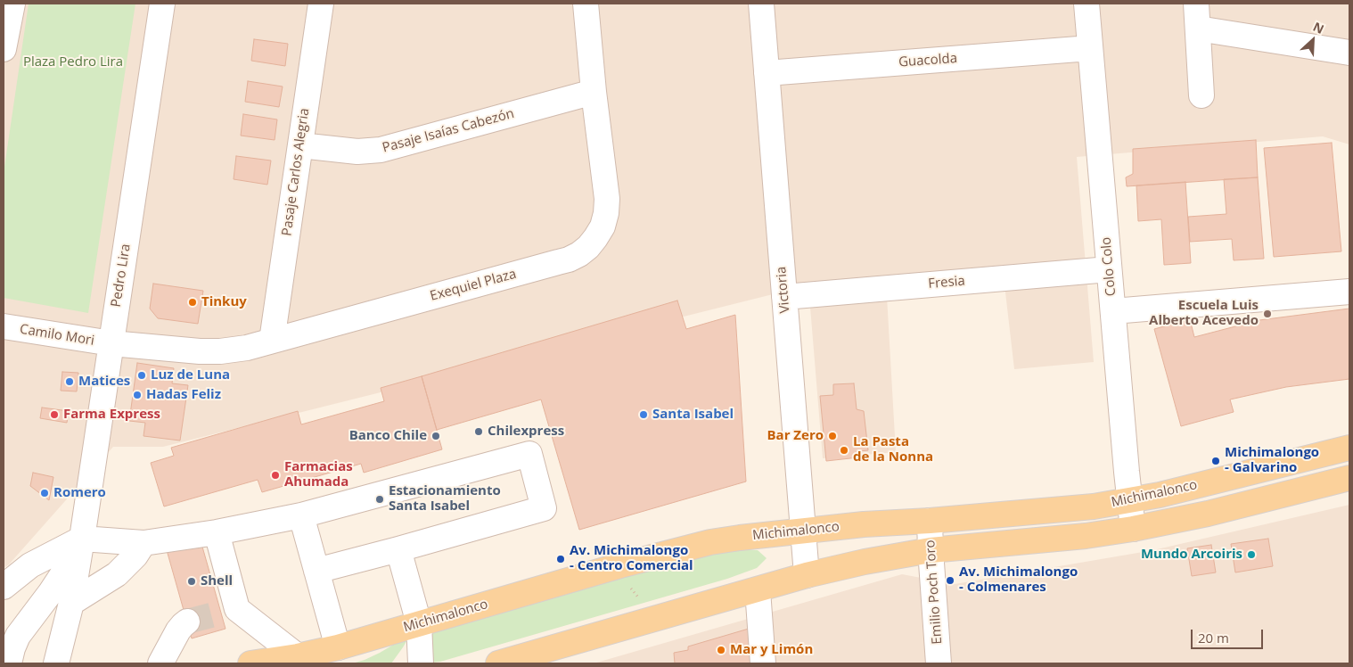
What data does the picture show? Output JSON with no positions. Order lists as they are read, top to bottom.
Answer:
{
  "streets": {
    "main road": ["Michimalonco"],
    "street": [
      "Guacolda",
      "Pasaje Isaías Cabezón",
      "Pasaje Carlos Alegria",
      "Colo Colo",
      "Pedro Lira",
      "Fresia",
      "Exequiel Plaza",
      "Victoria",
      "Camilo Mori",
      "Emilio Poch Toro"
    ]
  },
  "crossings": [
    ["Guacolda", "Colo Colo"],
    ["Guacolda", "Victoria"],
    ["Pasaje Isaías Cabezón", "Pasaje Carlos Alegria"],
    ["Pasaje Isaías Cabezón", "Exequiel Plaza"],
    ["Pasaje Carlos Alegria", "Exequiel Plaza"],
    ["Colo Colo", "Fresia"],
    ["Colo Colo", "Michimalonco"],
    ["Pedro Lira", "Exequiel Plaza"],
    ["Pedro Lira", "Camilo Mori"],
    ["Fresia", "Victoria"],
    ["Exequiel Plaza", "Camilo Mori"],
    ["Victoria", "Michimalonco"],
    ["Michimalonco", "Emilio Poch Toro"]
  ],
  "parks": ["Plaza Pedro Lira"],
  "places": [
    "Tinkuy",
    "Escuela Luis Alberto Acevedo",
    "Luz de Luna",
    "Matices",
    "Hadas Feliz",
    "Farma Express",
    "Santa Isabel",
    "Chilexpress",
    "Banco Chile",
    "Bar Zero",
    "La Pasta de la Nonna",
    "Michimalongo - Galvarino",
    "Farmacias Ahumada",
    "Romero",
    "Estacionamiento Santa Isabel",
    "Mundo Arcoiris",
    "Av. Michimalongo - Centro Comercial",
    "Av. Michimalongo - Colmenares",
    "Shell",
    "Mar y Limón"
  ],
  "scale_bar": "20 m",
  "north": "top right"
}
